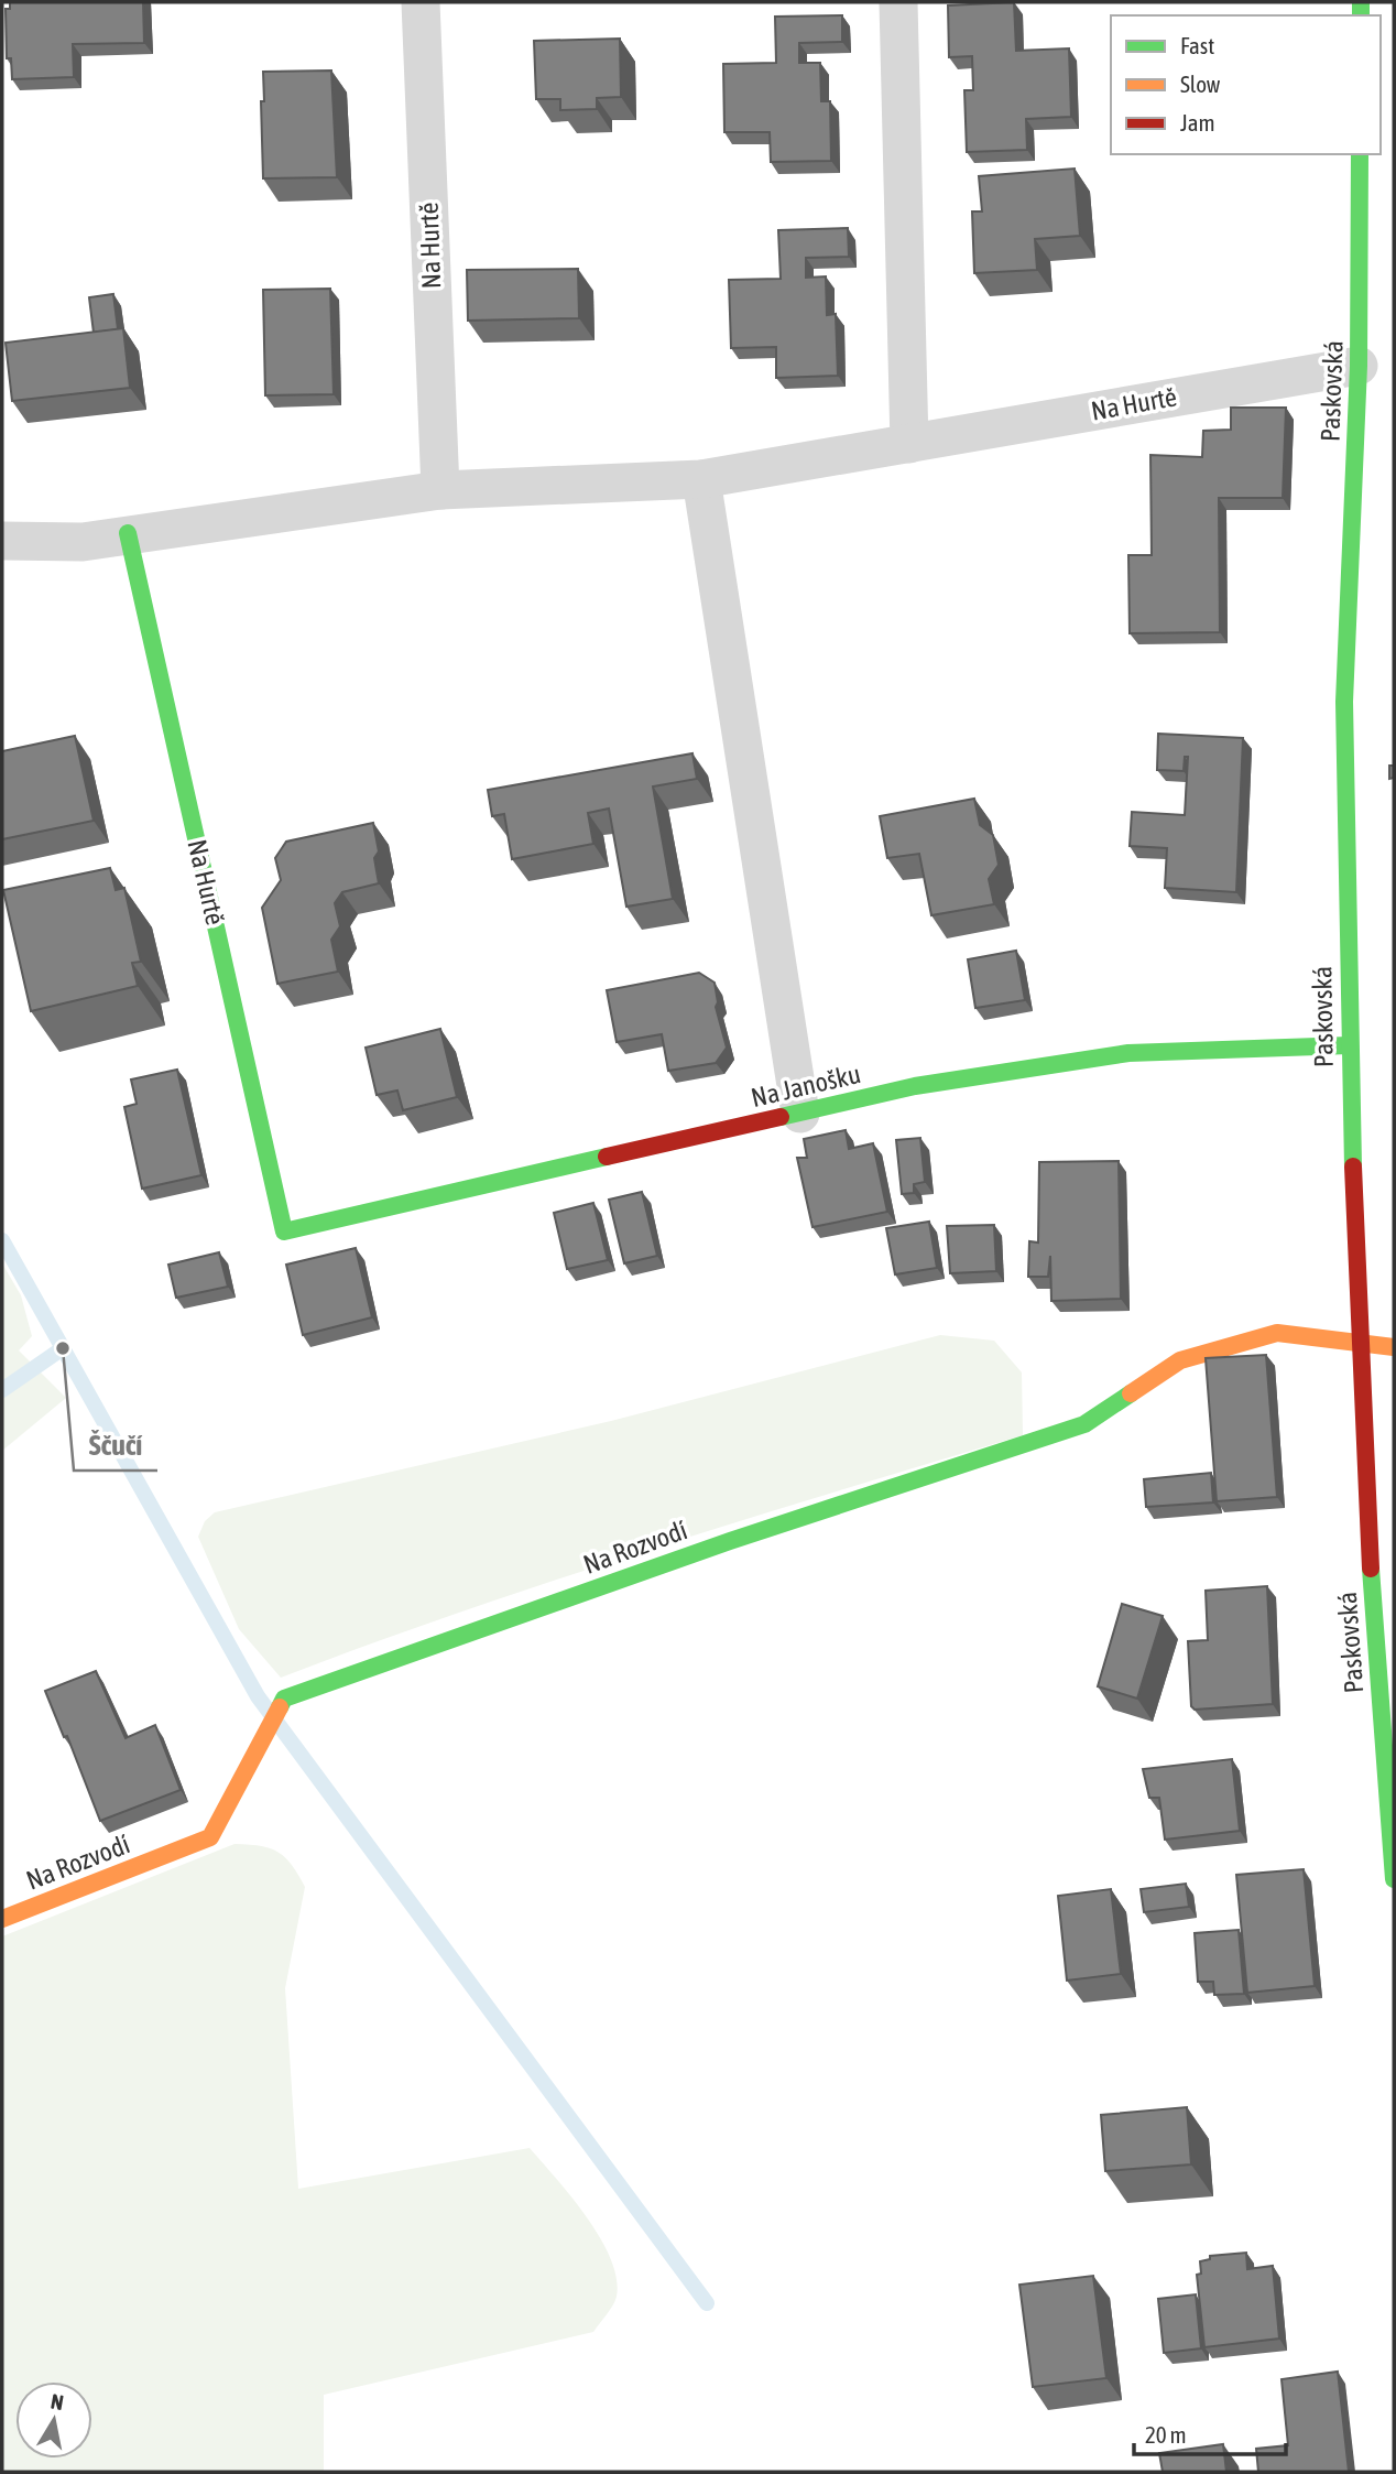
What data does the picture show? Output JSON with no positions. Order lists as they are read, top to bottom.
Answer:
{
  "streets": {
    "street": [
      "Na Hurtě",
      "Paskovská",
      "Na Janošku",
      "Na Rozvodí"
    ]
  },
  "crossings": [
    ["Na Hurtě", "Paskovská"],
    ["Na Hurtě", "Na Janošku"],
    ["Paskovská", "Na Janošku"],
    ["Paskovská", "Na Rozvodí"]
  ],
  "places": ["Ščučí"],
  "legend": ["Fast", "Slow", "Jam"],
  "scale_bar": "20 m",
  "north": "top"
}
